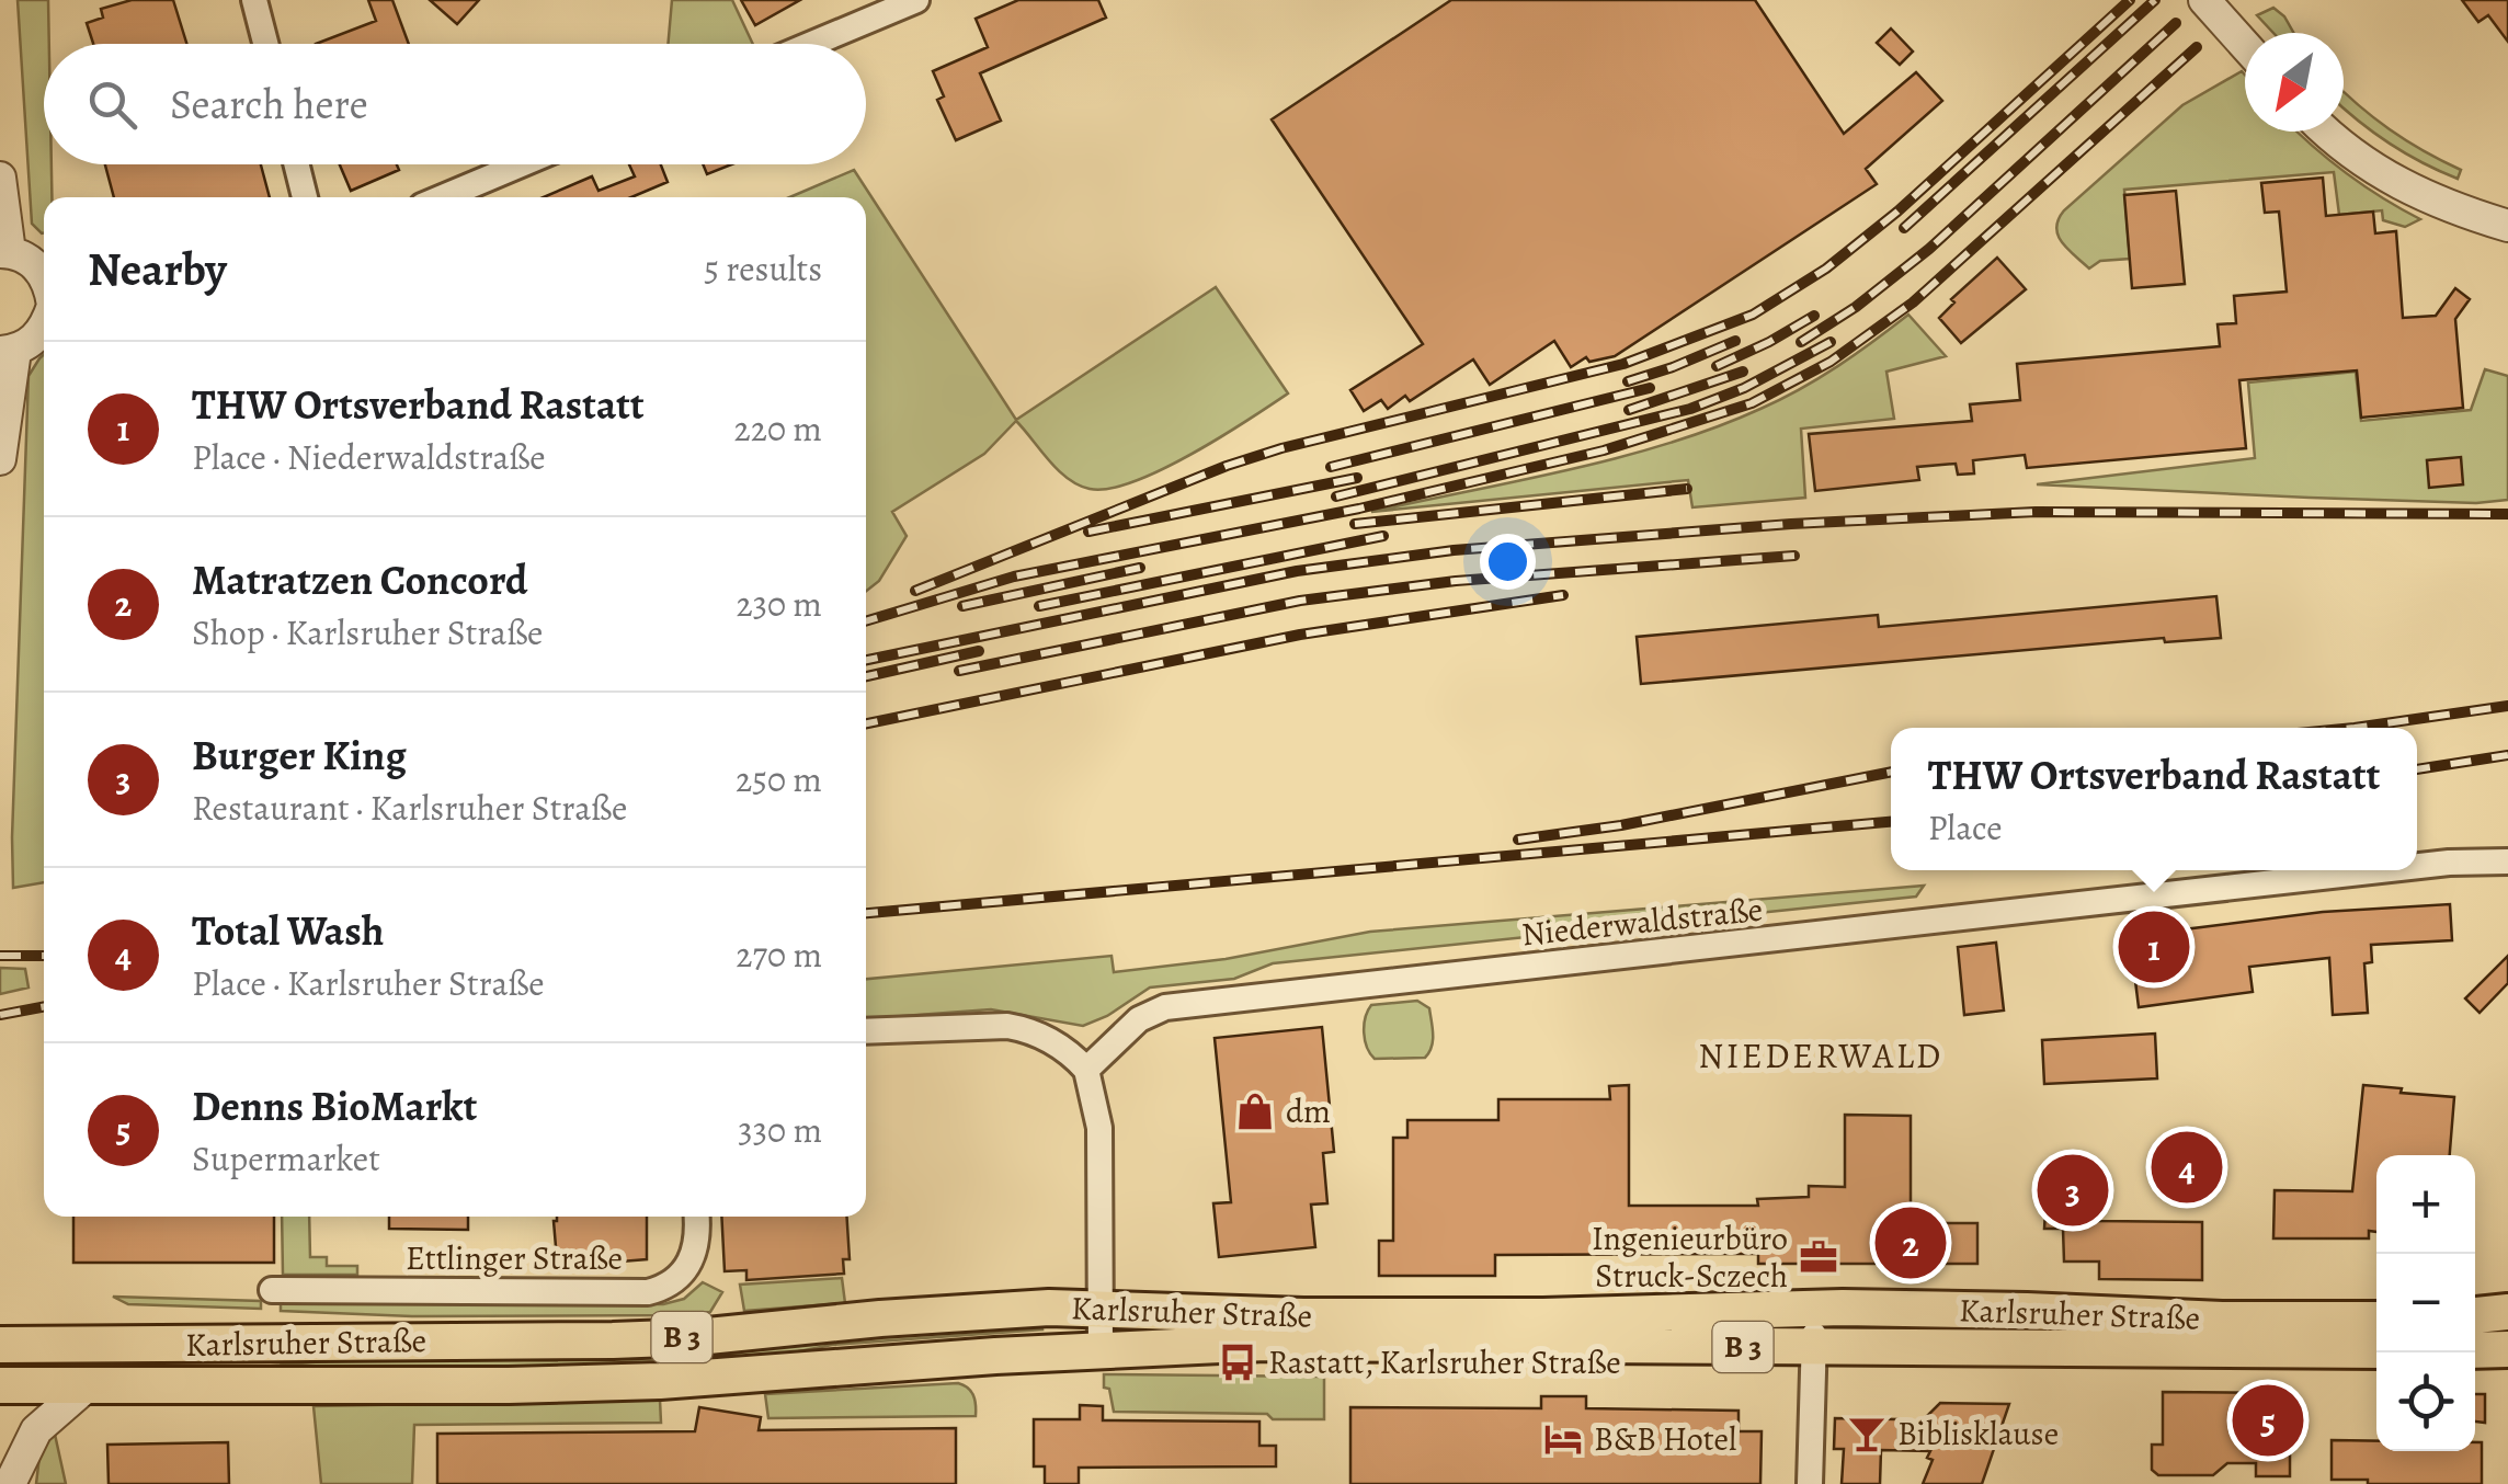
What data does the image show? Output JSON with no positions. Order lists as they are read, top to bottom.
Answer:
{
  "streets": {
    "main road": ["Karlsruher Straße", "B 3"],
    "street": ["Niederwaldstraße", "Ettlinger Straße"]
  },
  "districts": ["NIEDERWALD"],
  "places": {
    "shop": ["dm"],
    "office": ["Ingenieurbüro Struck-Sczech"],
    "bus stop": ["Rastatt, Karlsruher Straße"],
    "bar": ["Biblisklause"],
    "hotel": ["B&B Hotel"]
  },
  "north": "bottom left",
  "page": {
    "search": "Search here",
    "heading": ["Nearby", "5 results"],
    "list": [
      {
        "mark": "1",
        "name": "THW Ortsverband Rastatt",
        "note": "Place · Niederwaldstraße",
        "value": "220 m"
      },
      {
        "mark": "2",
        "name": "Matratzen Concord",
        "note": "Shop · Karlsruher Straße",
        "value": "230 m"
      },
      {
        "mark": "3",
        "name": "Burger King",
        "note": "Restaurant · Karlsruher Straße",
        "value": "250 m"
      },
      {
        "mark": "4",
        "name": "Total Wash",
        "note": "Place · Karlsruher Straße",
        "value": "270 m"
      },
      {
        "mark": "5",
        "name": "Denns BioMarkt",
        "note": "Supermarket",
        "value": "330 m"
      }
    ],
    "popup": ["THW Ortsverband Rastatt", "Place"],
    "pins": [
      "1",
      "4",
      "3",
      "2",
      "5"
    ],
    "map_buttons": ["+", "−"]
  }
}
